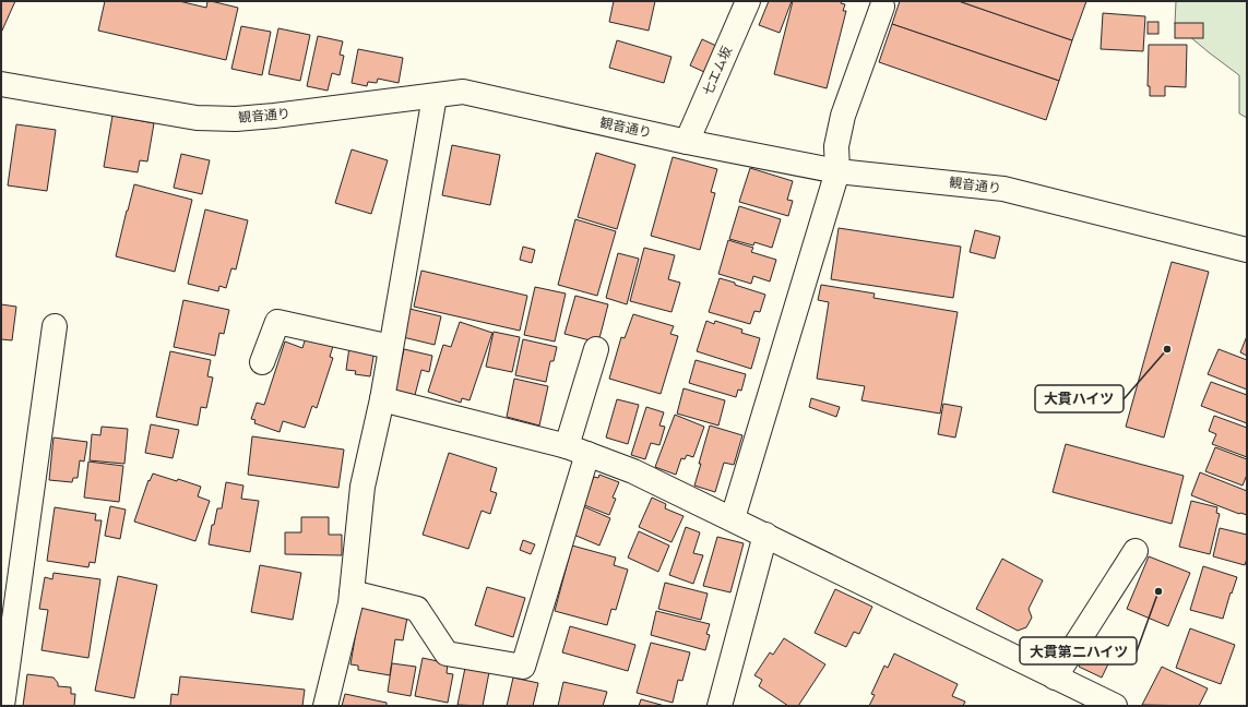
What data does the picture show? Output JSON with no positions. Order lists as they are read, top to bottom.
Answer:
{
  "streets": {
    "street": ["七エム坂", "観音通り"]
  },
  "crossings": [
    ["七エム坂", "観音通り"]
  ],
  "places": ["大貫ハイツ", "大貫第二ハイツ"]
}
